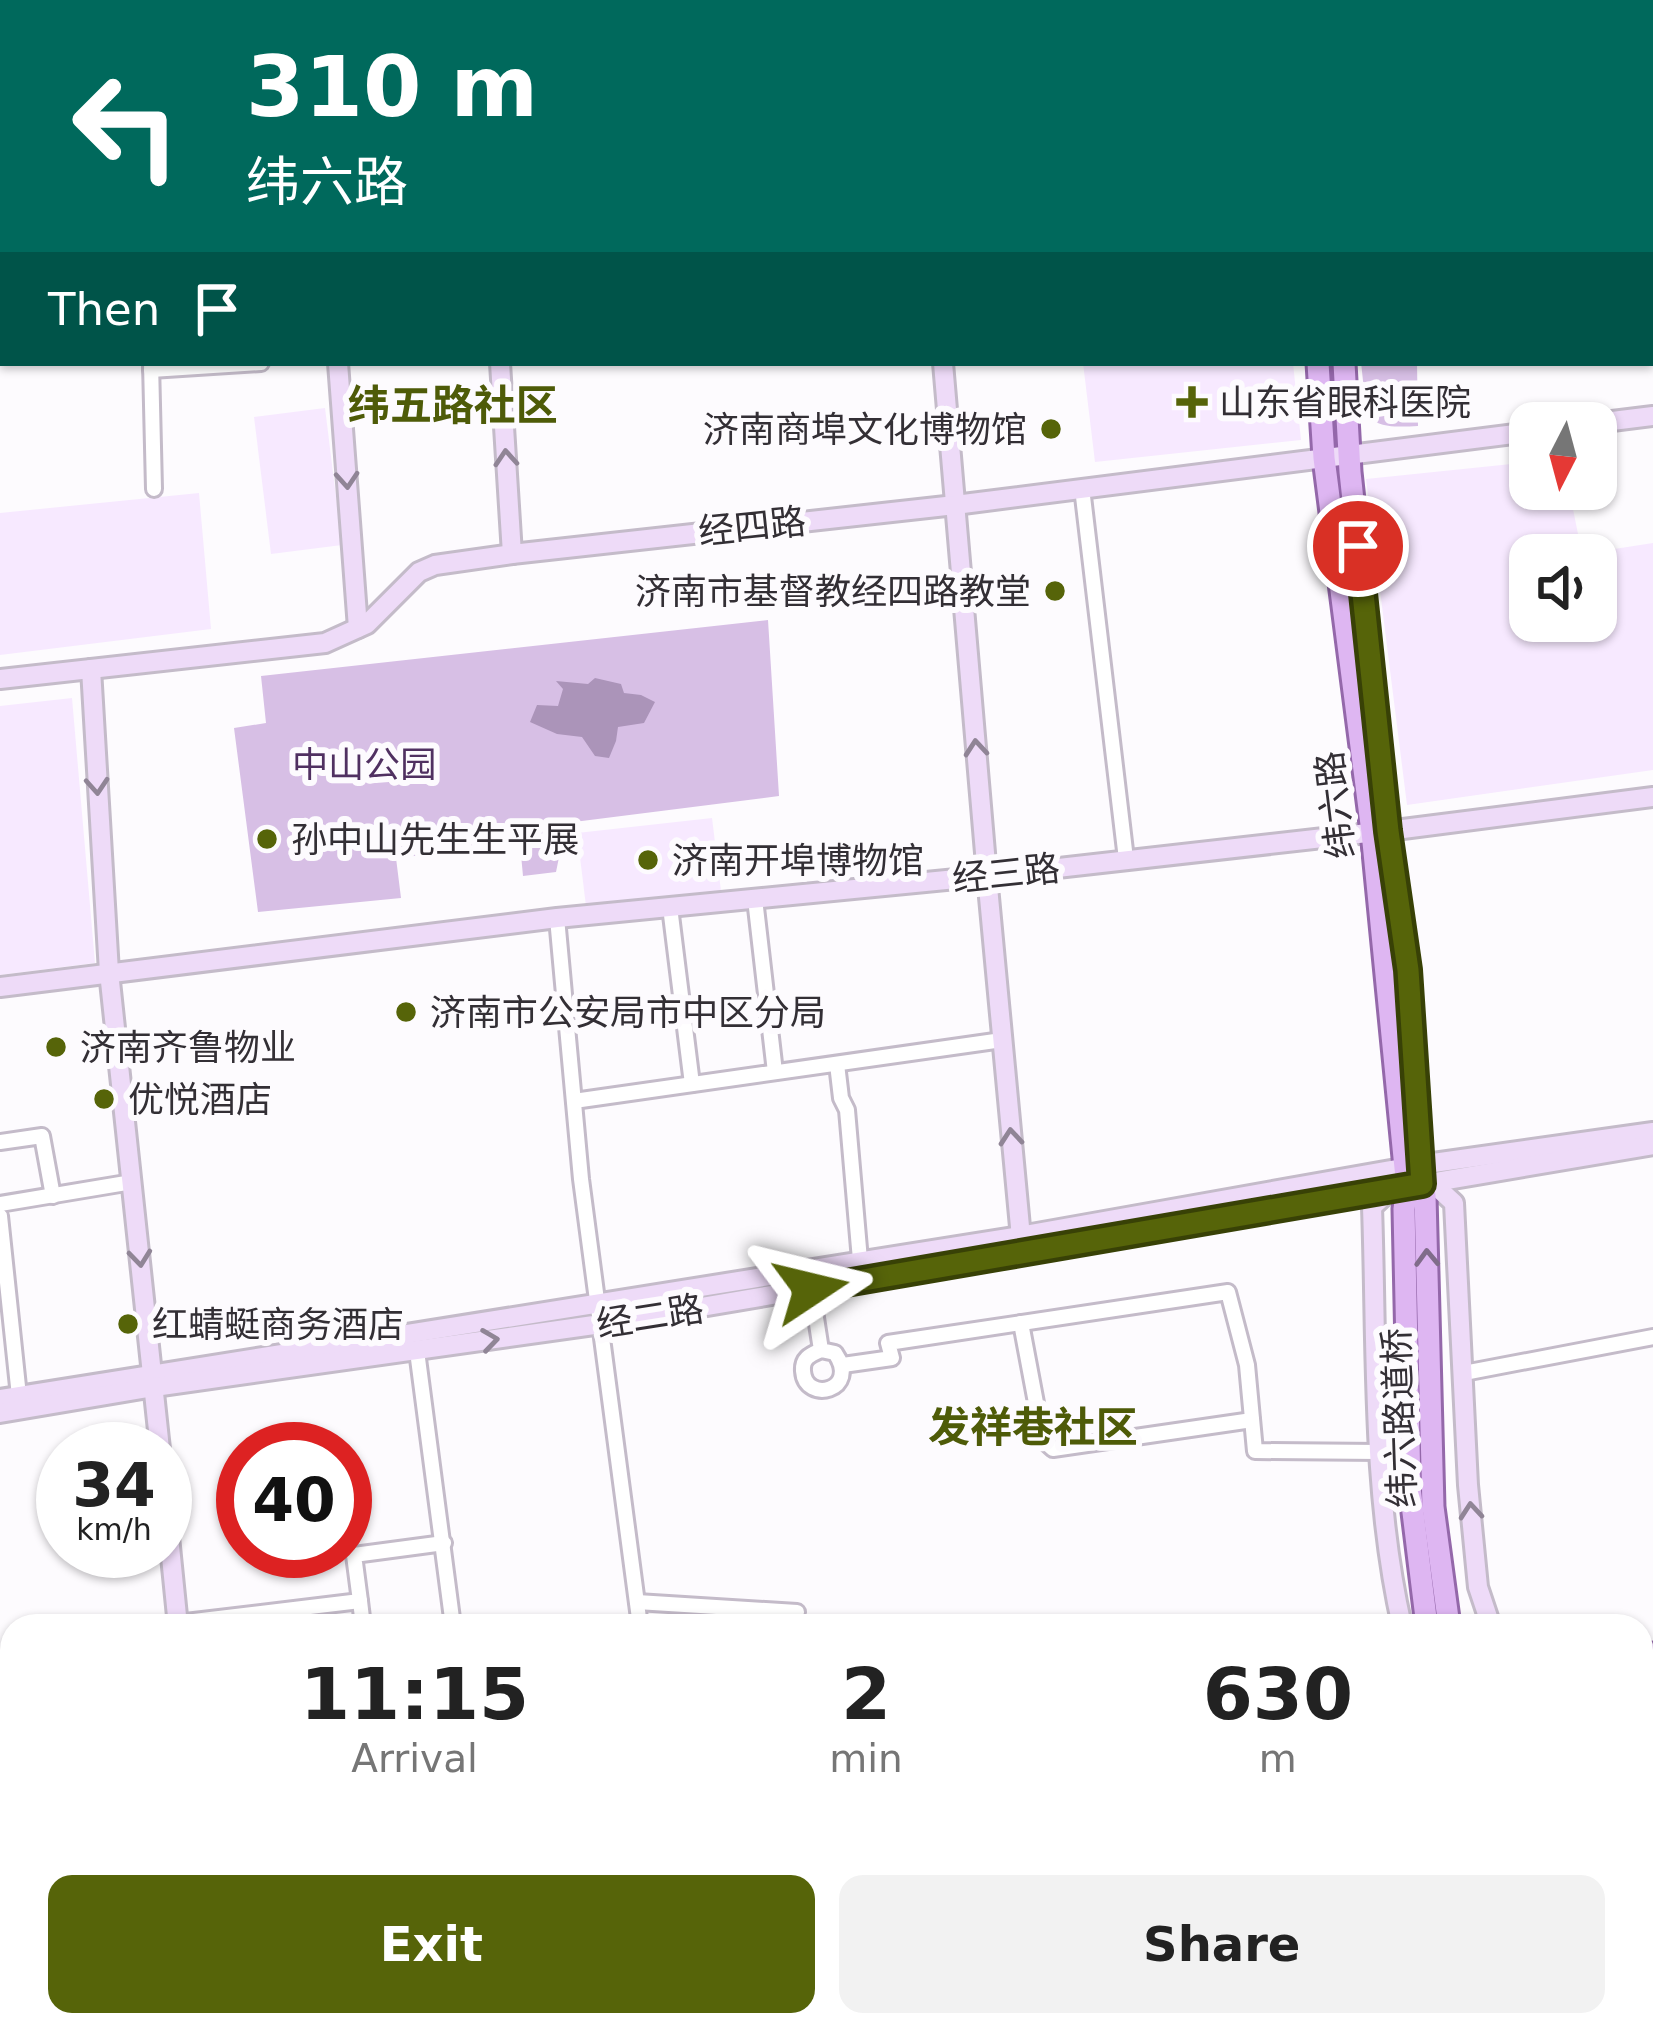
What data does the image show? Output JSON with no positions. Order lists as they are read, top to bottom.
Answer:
{
  "streets": {
    "main road": ["纬六路", "纬六路道桥"],
    "street": ["经四路", "经三路", "经二路"]
  },
  "crossings": [
    ["经四路", "纬六路"],
    ["纬六路", "经三路"],
    ["纬六路", "经二路"],
    ["纬六路", "纬六路道桥"],
    ["经二路", "纬六路道桥"]
  ],
  "districts": ["纬五路社区", "发祥巷社区"],
  "parks": ["中山公园"],
  "places": {
    "health": ["山东省眼科医院"],
    "other": [
      "济南商埠文化博物馆",
      "济南市基督教经四路教堂",
      "孙中山先生生平展",
      "济南开埠博物馆",
      "济南市公安局市中区分局",
      "济南齐鲁物业",
      "优悦酒店",
      "红蜻蜓商务酒店"
    ]
  },
  "north": "bottom",
  "page": {
    "turn": ["310 m", "纬六路"],
    "then": "Then",
    "speed": "34 km/h",
    "limit": "40",
    "eta": [
      "11:15",
      "Arrival",
      "2",
      "min",
      "630",
      "m"
    ],
    "buttons": ["Exit", "Share"]
  }
}
